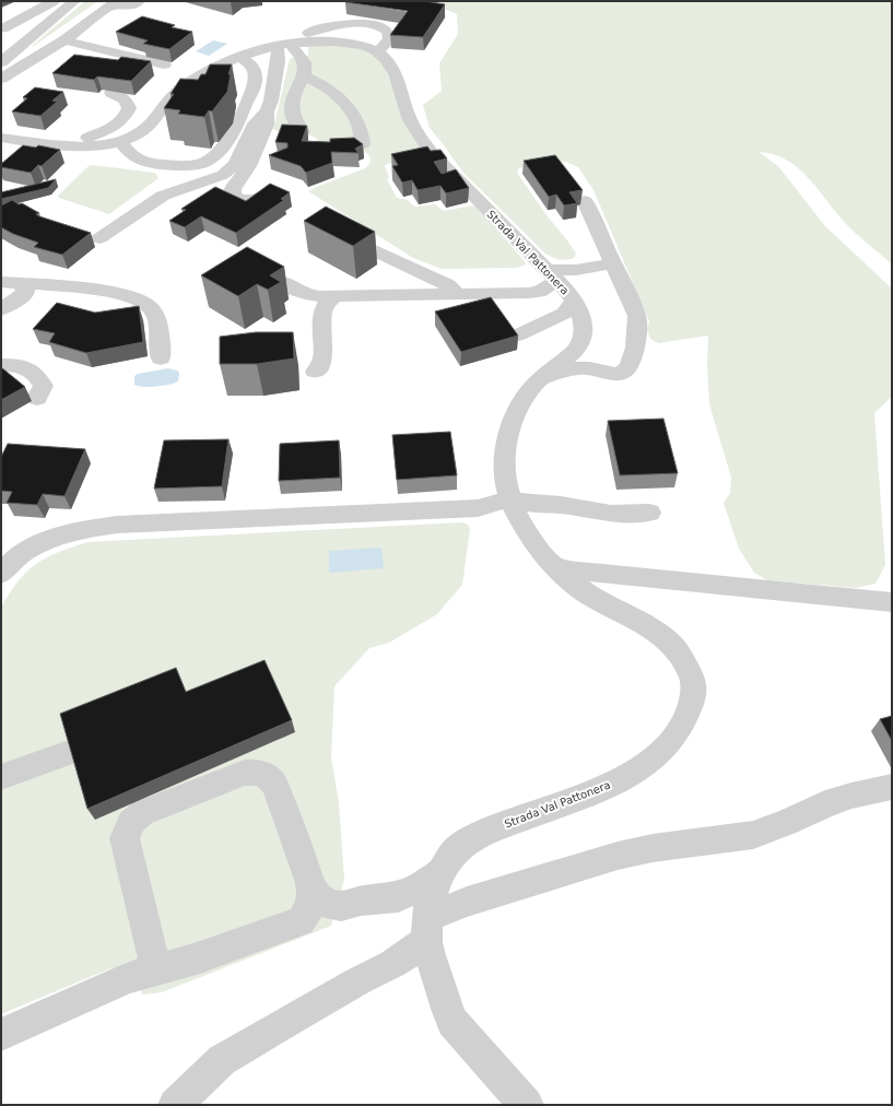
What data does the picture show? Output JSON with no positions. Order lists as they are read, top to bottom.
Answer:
{
  "streets": {
    "street": ["Strada Val Pattonera"]
  }
}
